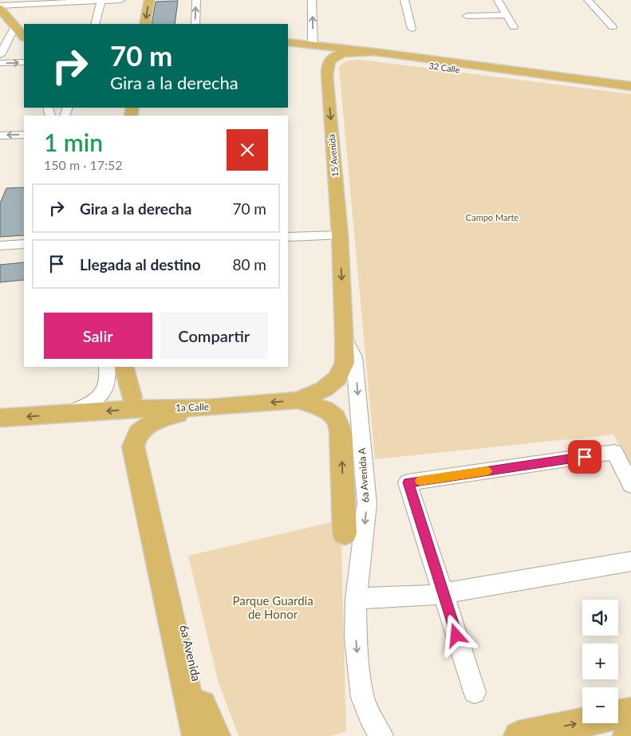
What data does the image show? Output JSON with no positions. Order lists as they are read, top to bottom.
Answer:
{
  "streets": {
    "main road": [
      "32 Calle",
      "15 Avenida",
      "1a Calle",
      "6a Avenida A",
      "6a Avenida"
    ]
  },
  "crossings": [
    ["32 Calle", "15 Avenida"],
    ["15 Avenida", "6a Avenida A"],
    ["1a Calle", "6a Avenida A"]
  ],
  "one_way": ["15 Avenida", "1a Calle", "6a Avenida A"],
  "parks": ["Campo Marte", "Parque Guardia de Honor"],
  "page": {
    "turn": ["70 m", "Gira a la derecha"],
    "heading": ["1 min", "150 m · 17:52"],
    "list": [
      {
        "name": "Gira a la derecha",
        "value": "70 m"
      },
      {
        "name": "Llegada al destino",
        "value": "80 m"
      }
    ],
    "buttons": ["Salir", "Compartir"],
    "map_buttons": ["+", "−"]
  }
}
